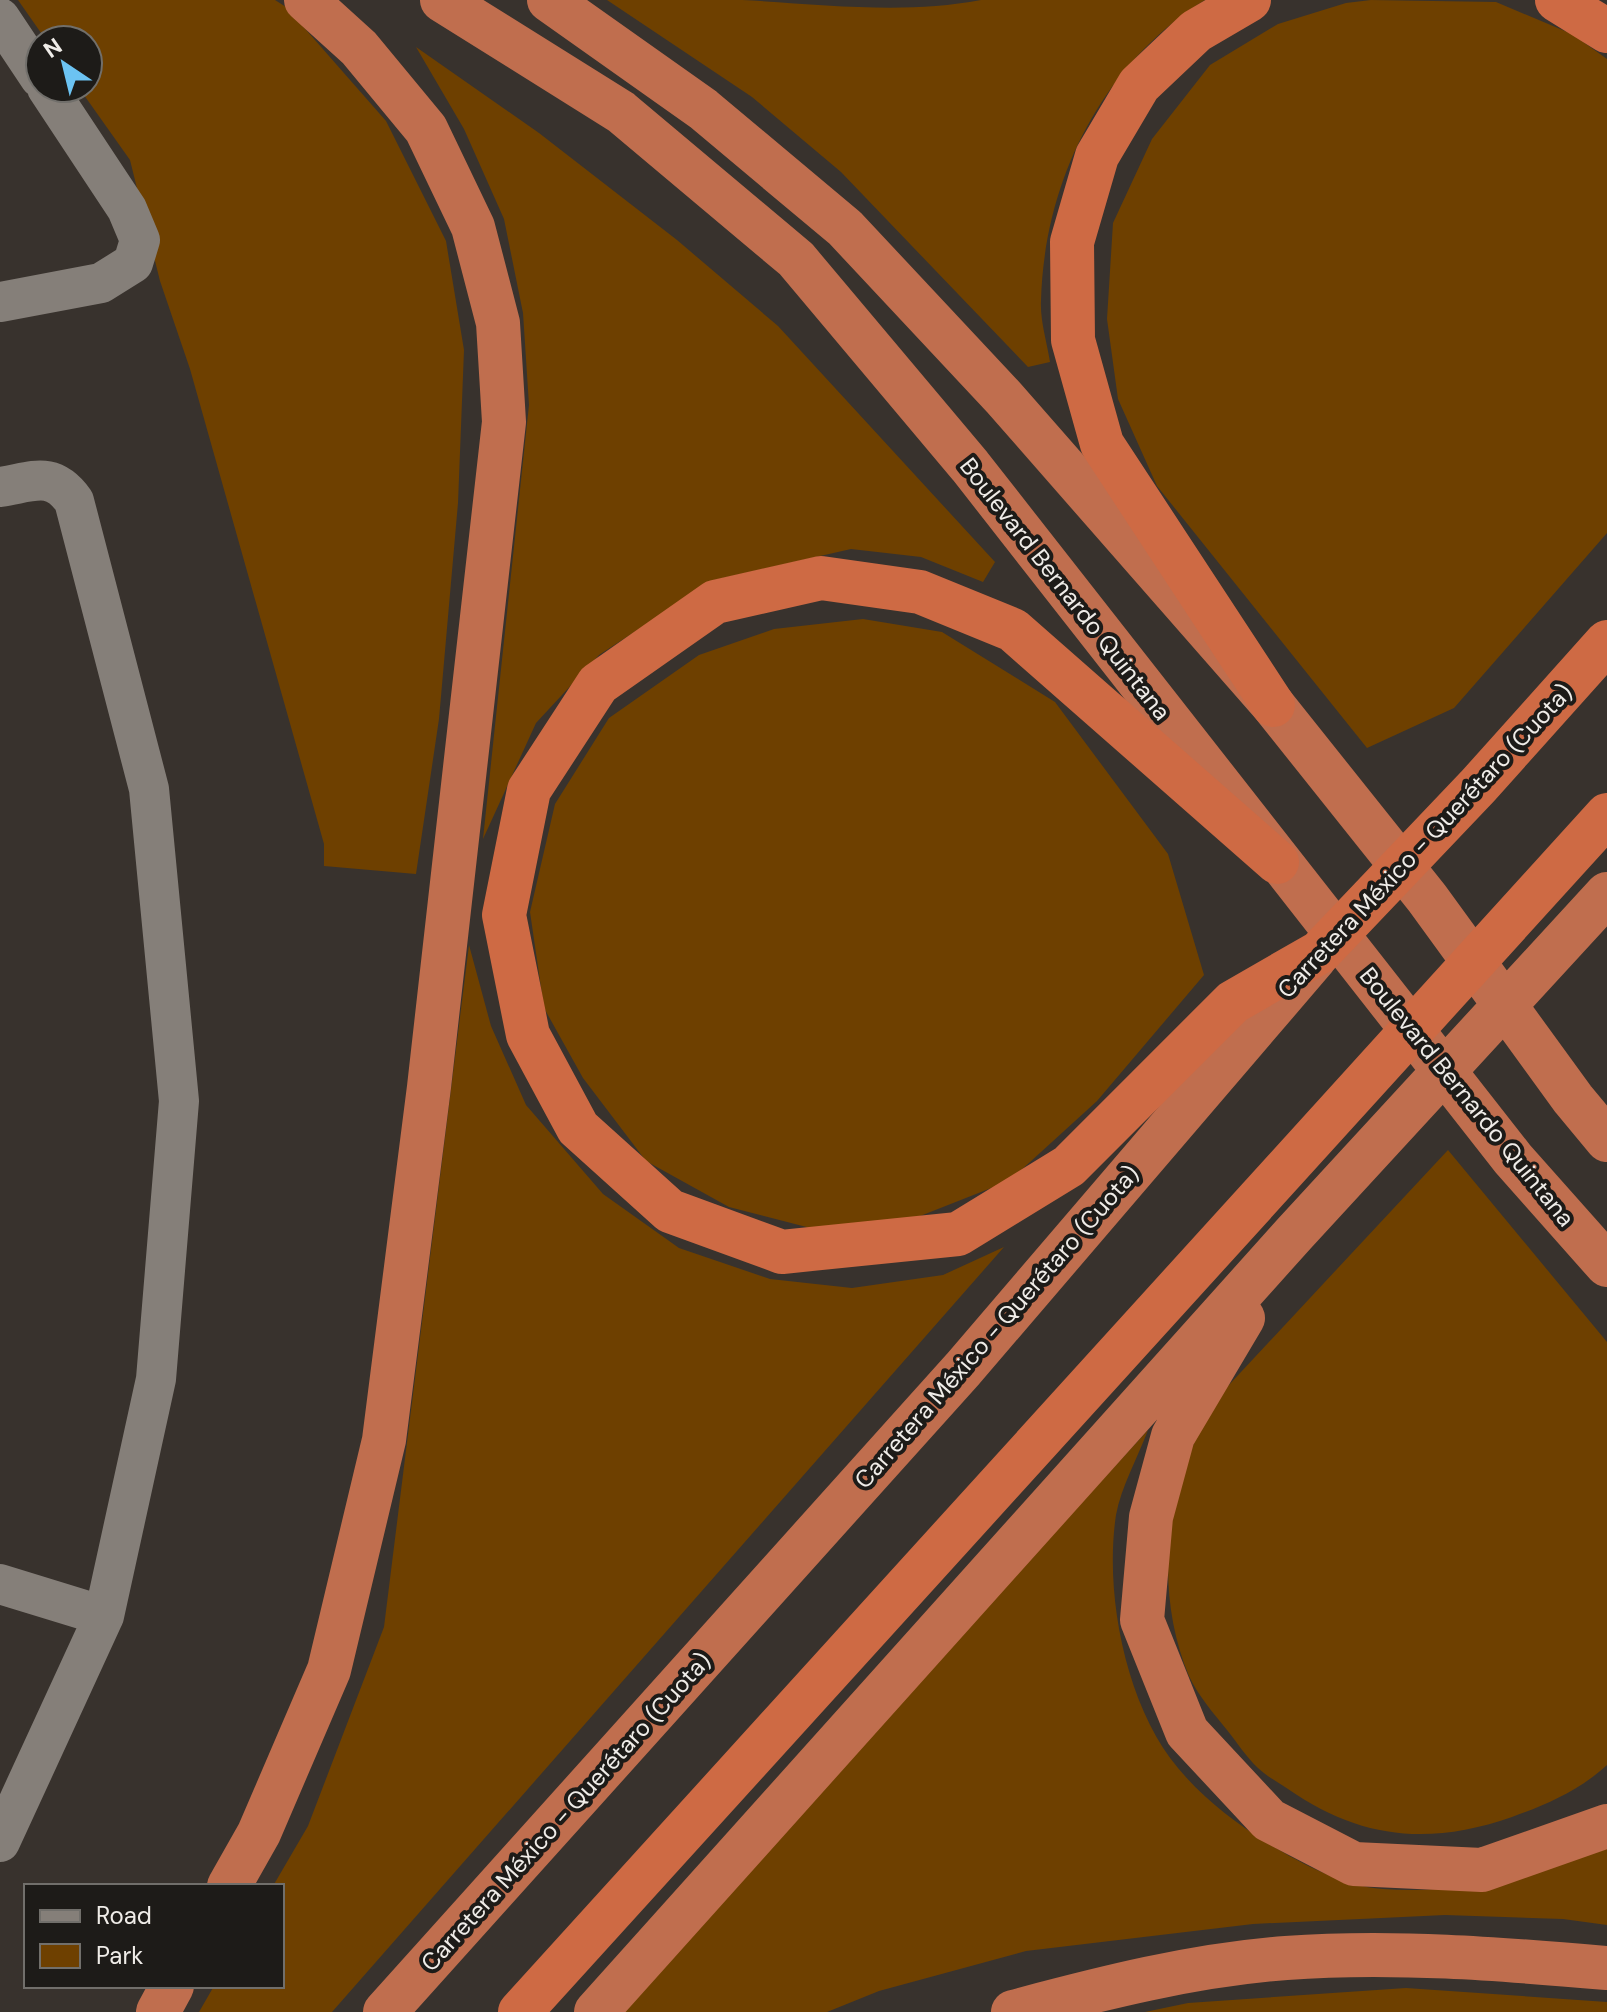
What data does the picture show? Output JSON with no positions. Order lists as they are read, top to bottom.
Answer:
{
  "streets": {
    "highway": ["Boulevard Bernardo Quintana", "Carretera México - Querétaro (Cuota)"]
  },
  "legend": ["Road", "Park"],
  "north": "top left"
}
